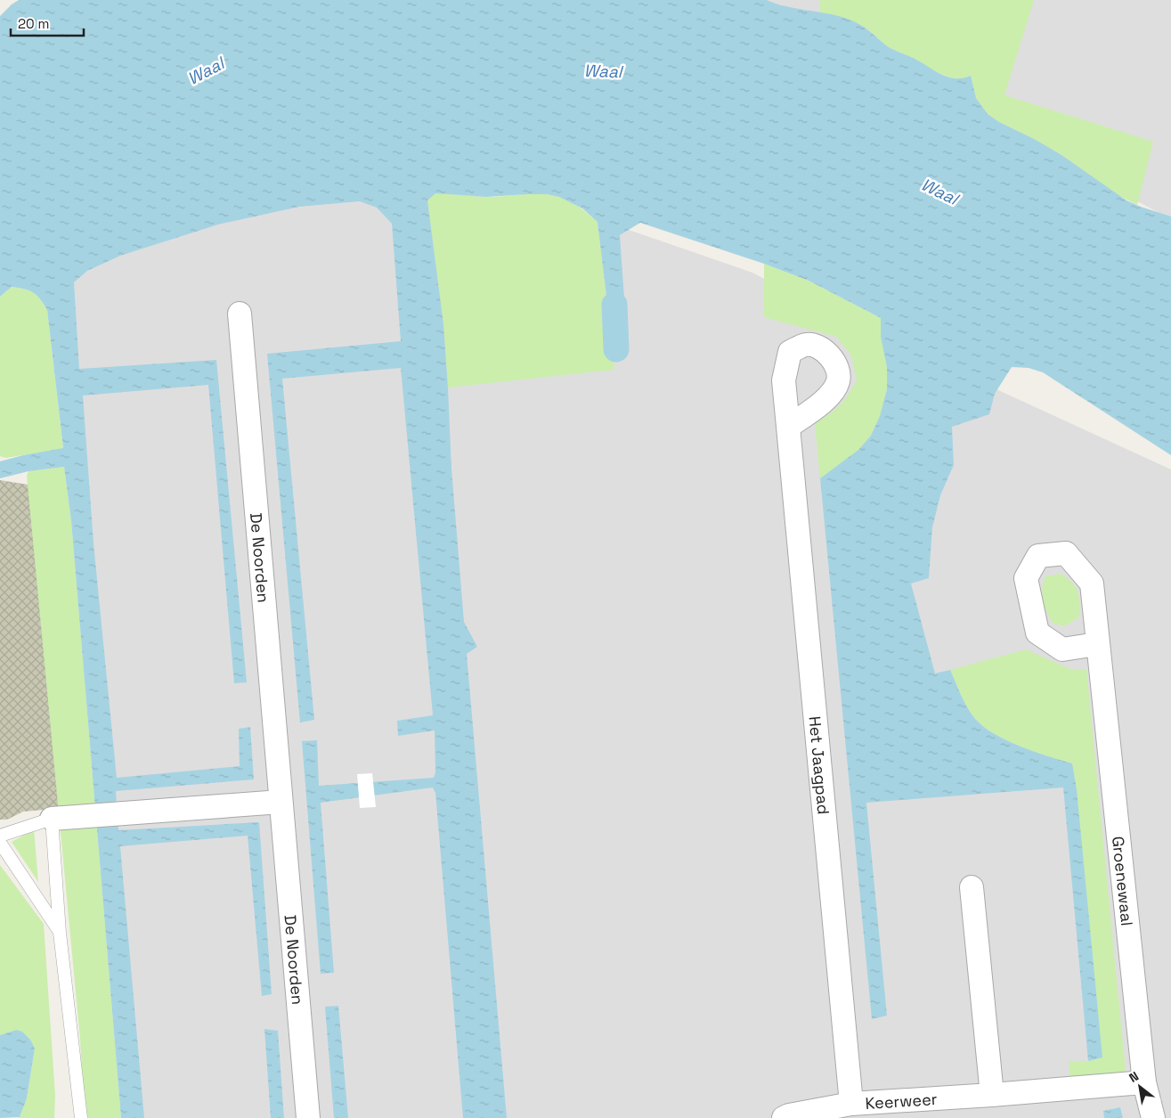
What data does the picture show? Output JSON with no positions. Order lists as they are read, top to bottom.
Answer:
{
  "streets": {
    "street": [
      "De Noorden",
      "Het Jaagpad",
      "Groenewaal",
      "Keerweer"
    ]
  },
  "crossings": [
    ["Het Jaagpad", "Keerweer"],
    ["Groenewaal", "Keerweer"]
  ],
  "water": ["Waal"],
  "scale_bar": "20 m",
  "north": "top left"
}
